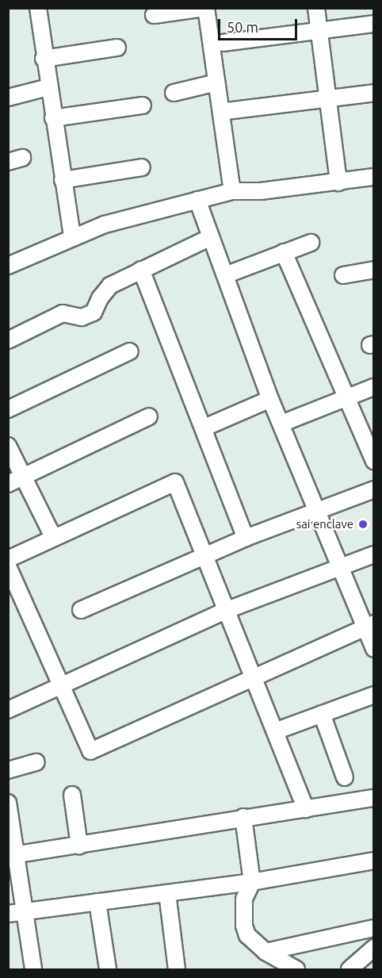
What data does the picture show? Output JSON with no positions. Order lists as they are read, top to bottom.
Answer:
{
  "places": ["sai enclave"],
  "scale_bar": "50 m"
}
